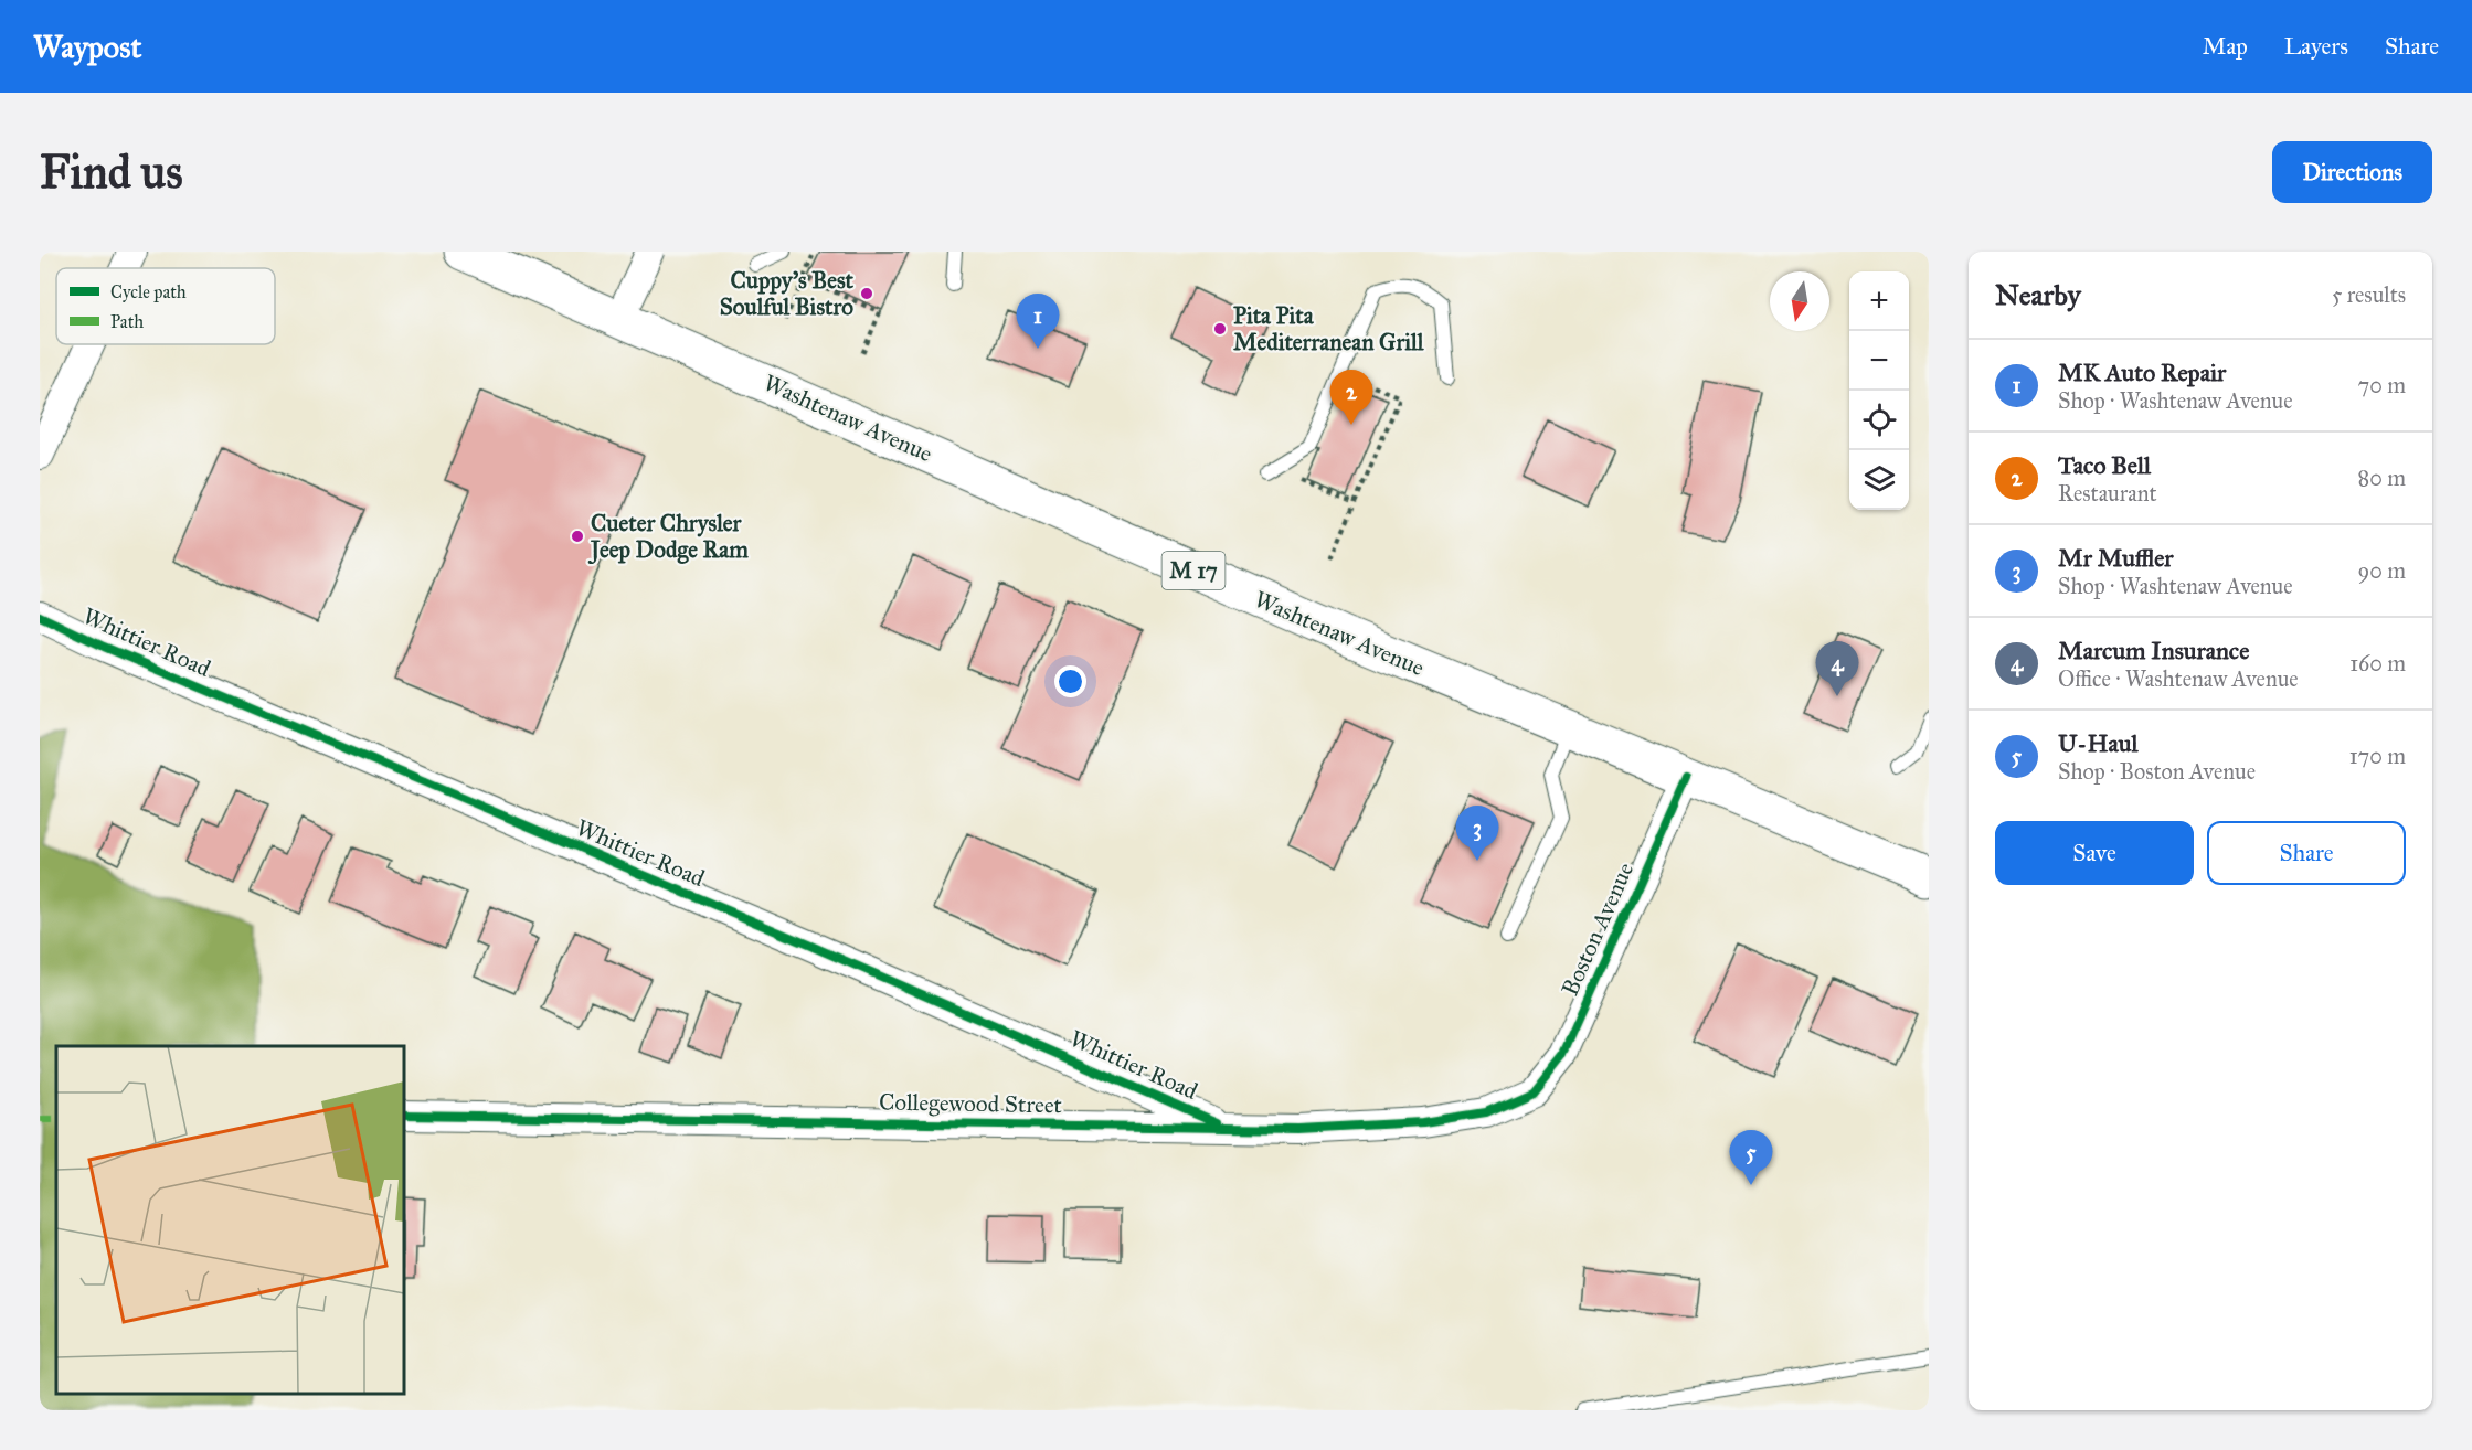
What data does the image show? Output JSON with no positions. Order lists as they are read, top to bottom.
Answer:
{
  "streets": {
    "main road": ["Washtenaw Avenue", "M 17"],
    "street": ["Whittier Road", "Boston Avenue", "Collegewood Street"]
  },
  "crossings": [
    ["Washtenaw Avenue", "Boston Avenue"],
    ["Whittier Road", "Collegewood Street"],
    ["Boston Avenue", "Collegewood Street"]
  ],
  "places": ["Cuppy's Best Soulful Bistro", "Pita Pita Mediterranean Grill", "Cueter Chrysler Jeep Dodge Ram"],
  "legend": ["Cycle path", "Path"],
  "north": "bottom",
  "page": {
    "header": "Waypost",
    "nav": ["Map", "Layers", "Share"],
    "buttons": [
      "Directions",
      ["Save", "Share"]
    ],
    "title": "Find us",
    "heading": ["Nearby", "5 results"],
    "map_buttons": ["+", "−"],
    "pins": [
      "1",
      "2",
      "4",
      "3",
      "5"
    ],
    "list": [
      {
        "mark": "1",
        "name": "MK Auto Repair",
        "note": "Shop · Washtenaw Avenue",
        "value": "70 m"
      },
      {
        "mark": "2",
        "name": "Taco Bell",
        "note": "Restaurant",
        "value": "80 m"
      },
      {
        "mark": "3",
        "name": "Mr Muffler",
        "note": "Shop · Washtenaw Avenue",
        "value": "90 m"
      },
      {
        "mark": "4",
        "name": "Marcum Insurance",
        "note": "Office · Washtenaw Avenue",
        "value": "160 m"
      },
      {
        "mark": "5",
        "name": "U-Haul",
        "note": "Shop · Boston Avenue",
        "value": "170 m"
      }
    ]
  }
}
